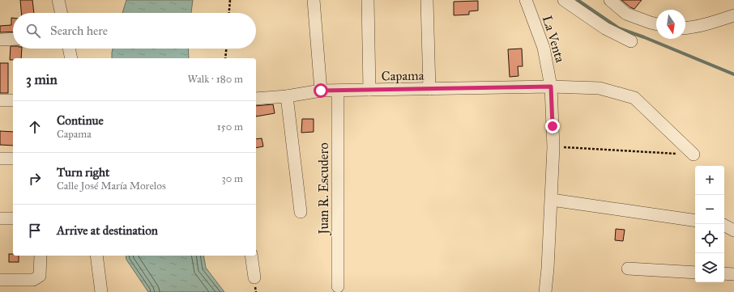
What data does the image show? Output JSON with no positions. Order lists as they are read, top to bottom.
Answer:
{
  "streets": {
    "street": ["La Venta", "Capama", "Juan R. Escudero"]
  },
  "crossings": [
    ["La Venta", "Capama"],
    ["Capama", "Juan R. Escudero"]
  ],
  "north": "bottom",
  "page": {
    "search": "Search here",
    "heading": ["3 min", "Walk · 180 m"],
    "list": [
      ["Continue", "Capama", "150 m"],
      ["Turn right", "Calle José María Morelos", "30 m"],
      "Arrive at destination"
    ],
    "map_buttons": ["+", "−"]
  }
}
